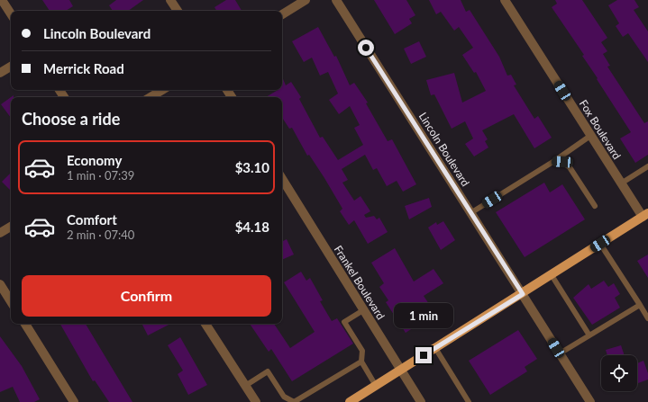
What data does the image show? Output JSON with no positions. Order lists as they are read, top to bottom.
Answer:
{
  "streets": {
    "street": ["Fox Boulevard", "Lincoln Boulevard", "Frankel Boulevard"]
  },
  "page": {
    "banner": ["Lincoln Boulevard", "Merrick Road"],
    "heading": "Choose a ride",
    "list": [
      {
        "name": "Economy",
        "note": "1 min · 07:39",
        "value": "$3.10"
      },
      {
        "name": "Comfort",
        "note": "2 min · 07:40",
        "value": "$4.18"
      }
    ],
    "buttons": "Confirm",
    "bubble": "1 min"
  }
}
